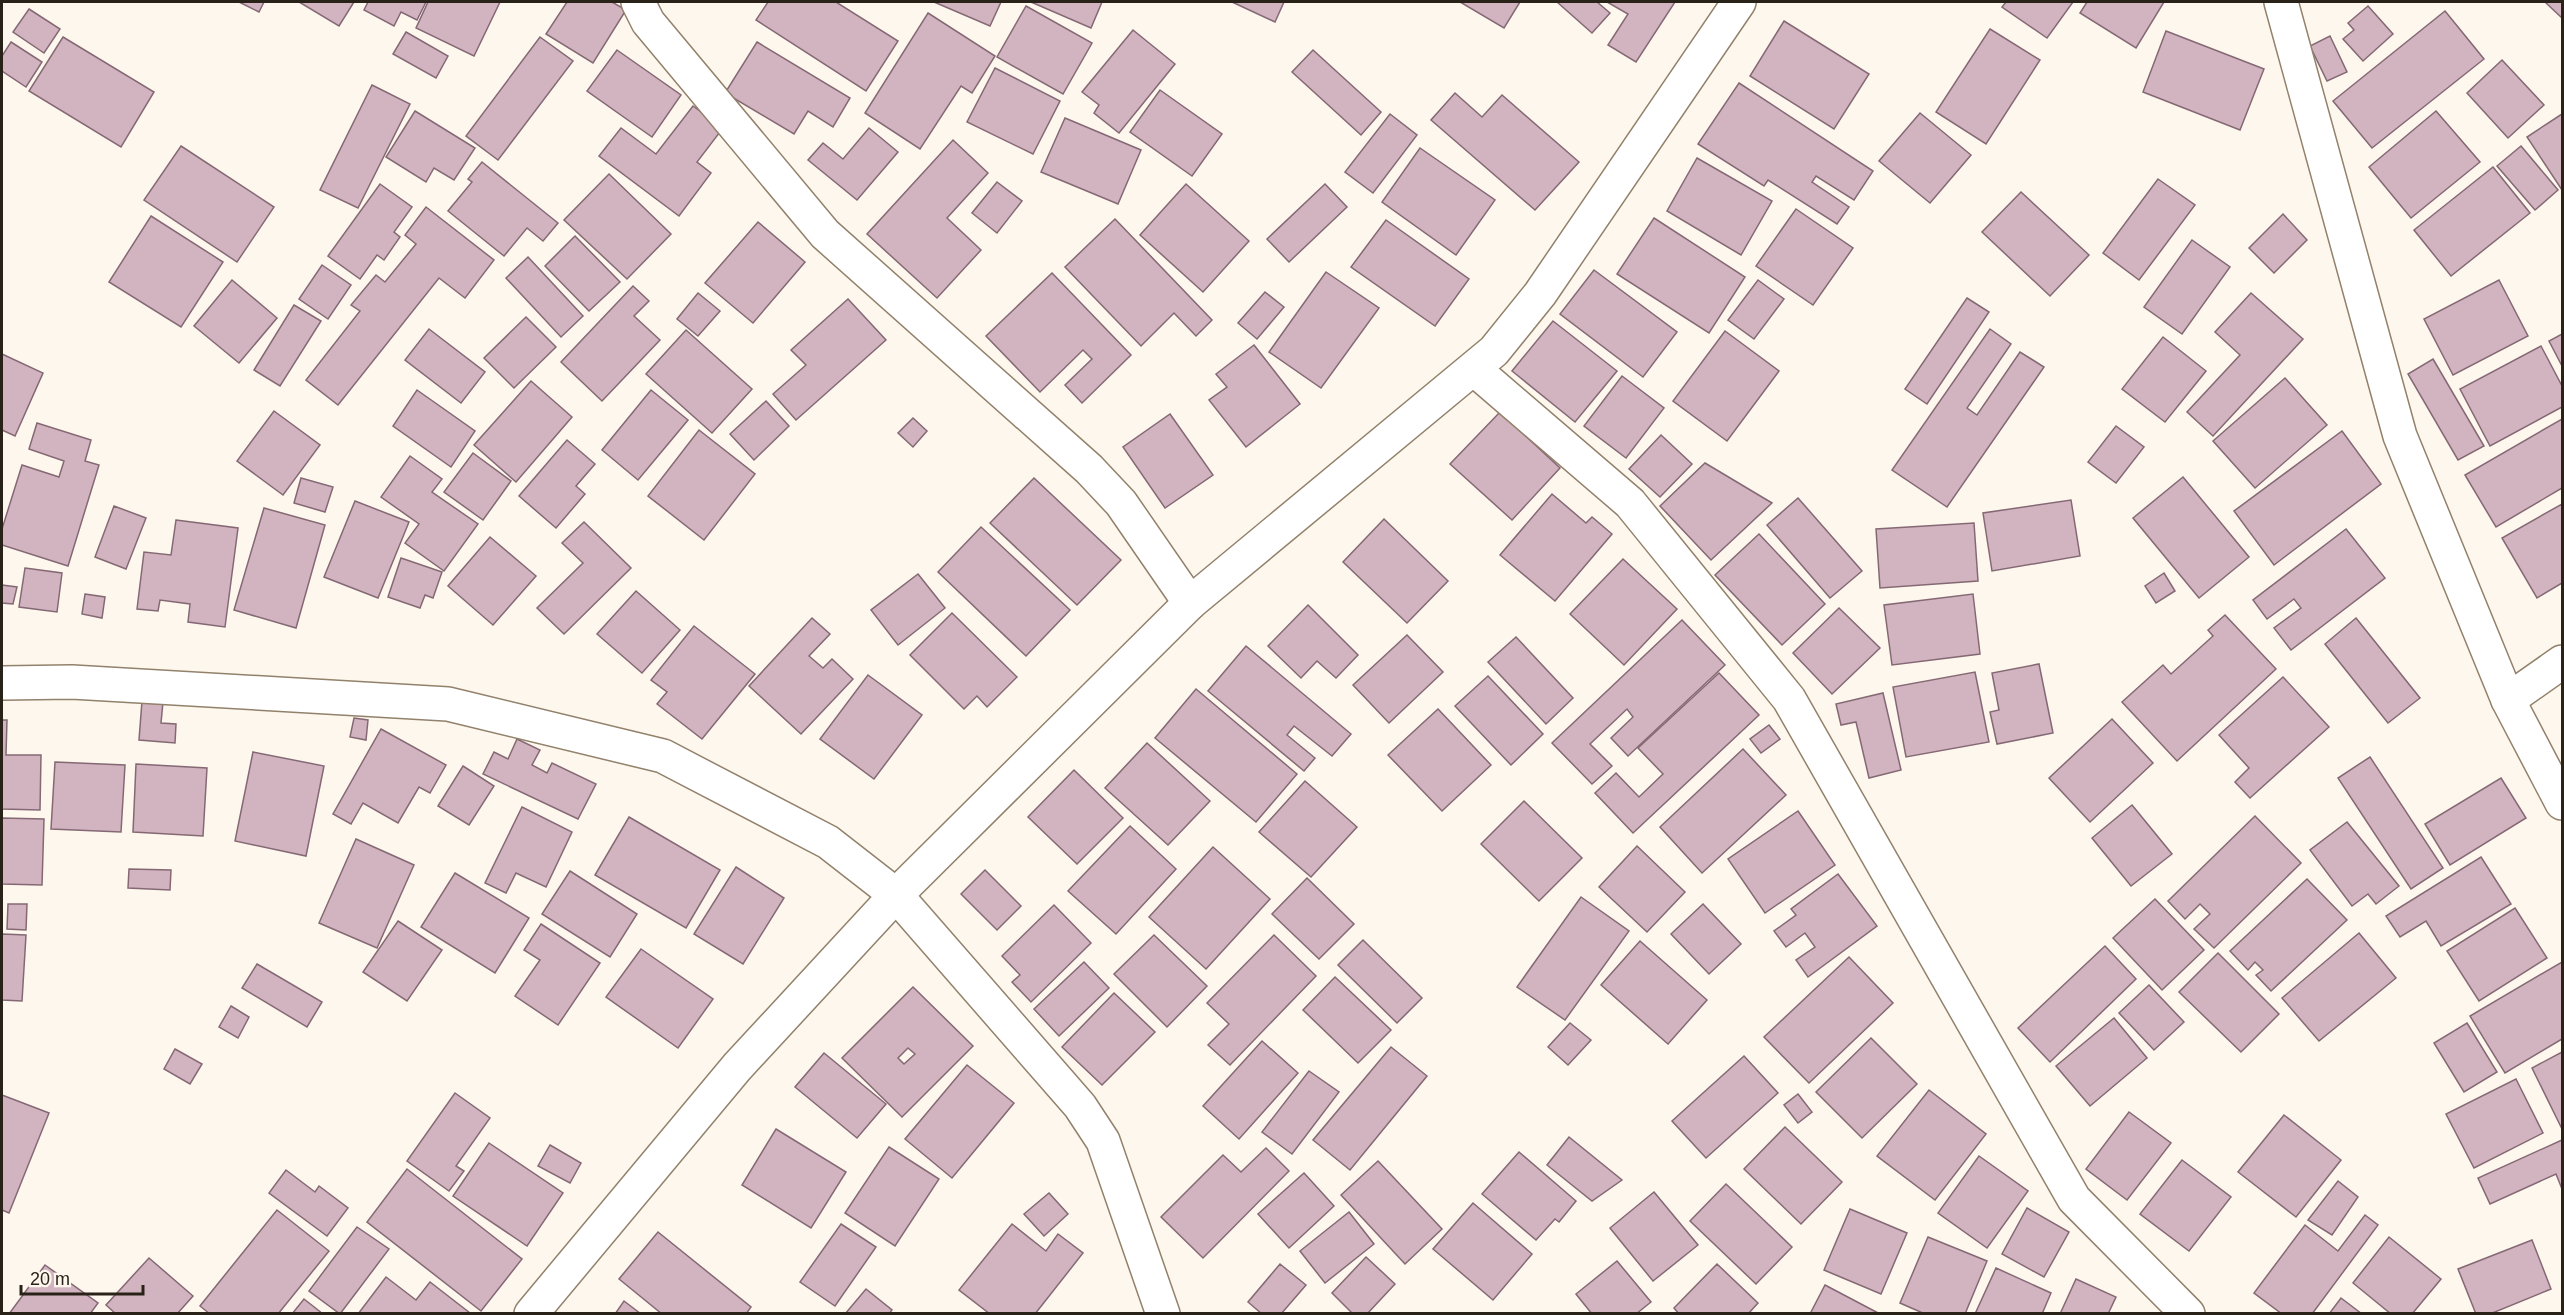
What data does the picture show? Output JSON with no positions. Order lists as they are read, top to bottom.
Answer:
{
  "scale_bar": "20 m"
}
